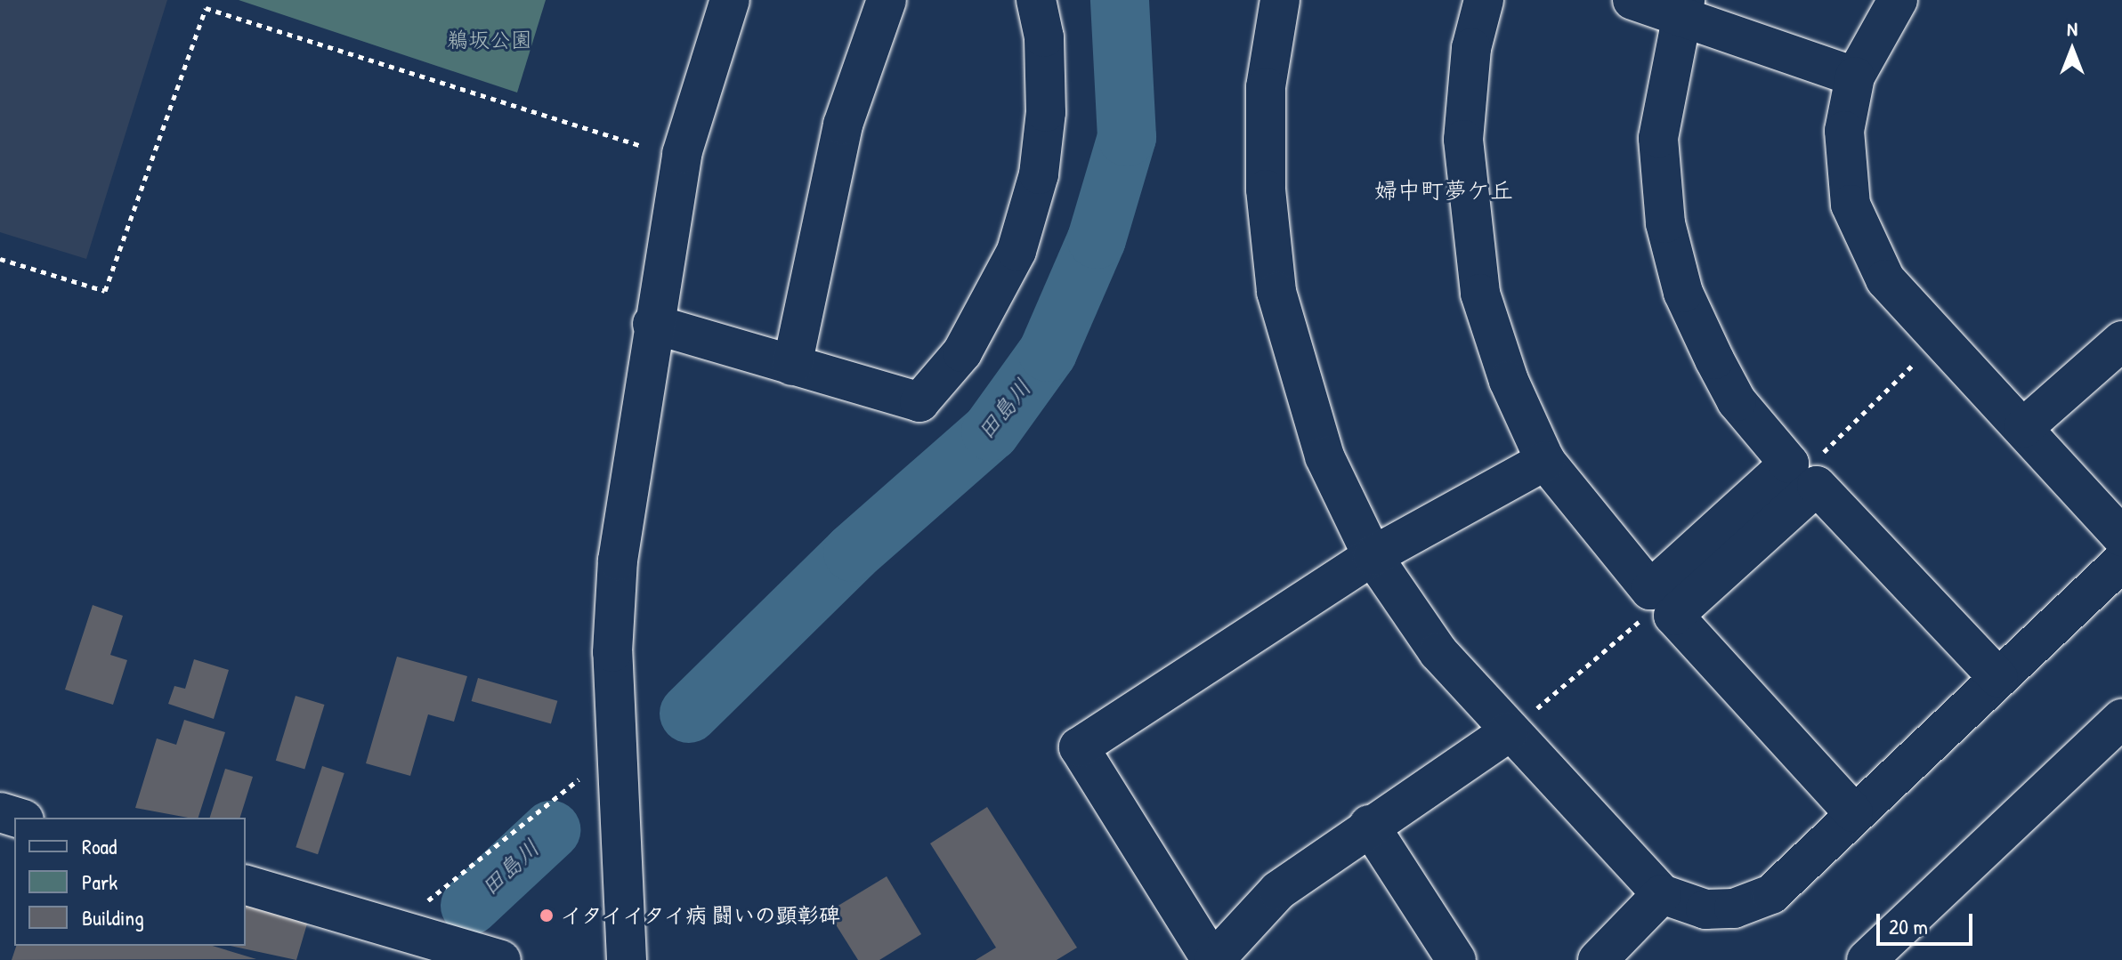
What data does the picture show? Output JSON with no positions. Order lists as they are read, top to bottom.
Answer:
{
  "districts": ["婦中町夢ケ丘"],
  "water": ["田島川"],
  "parks": ["鵜坂公園"],
  "places": ["イタイイタイ病 闘いの顕彰碑"],
  "legend": ["Road", "Park", "Building"],
  "scale_bar": "20 m",
  "north": "top"
}
